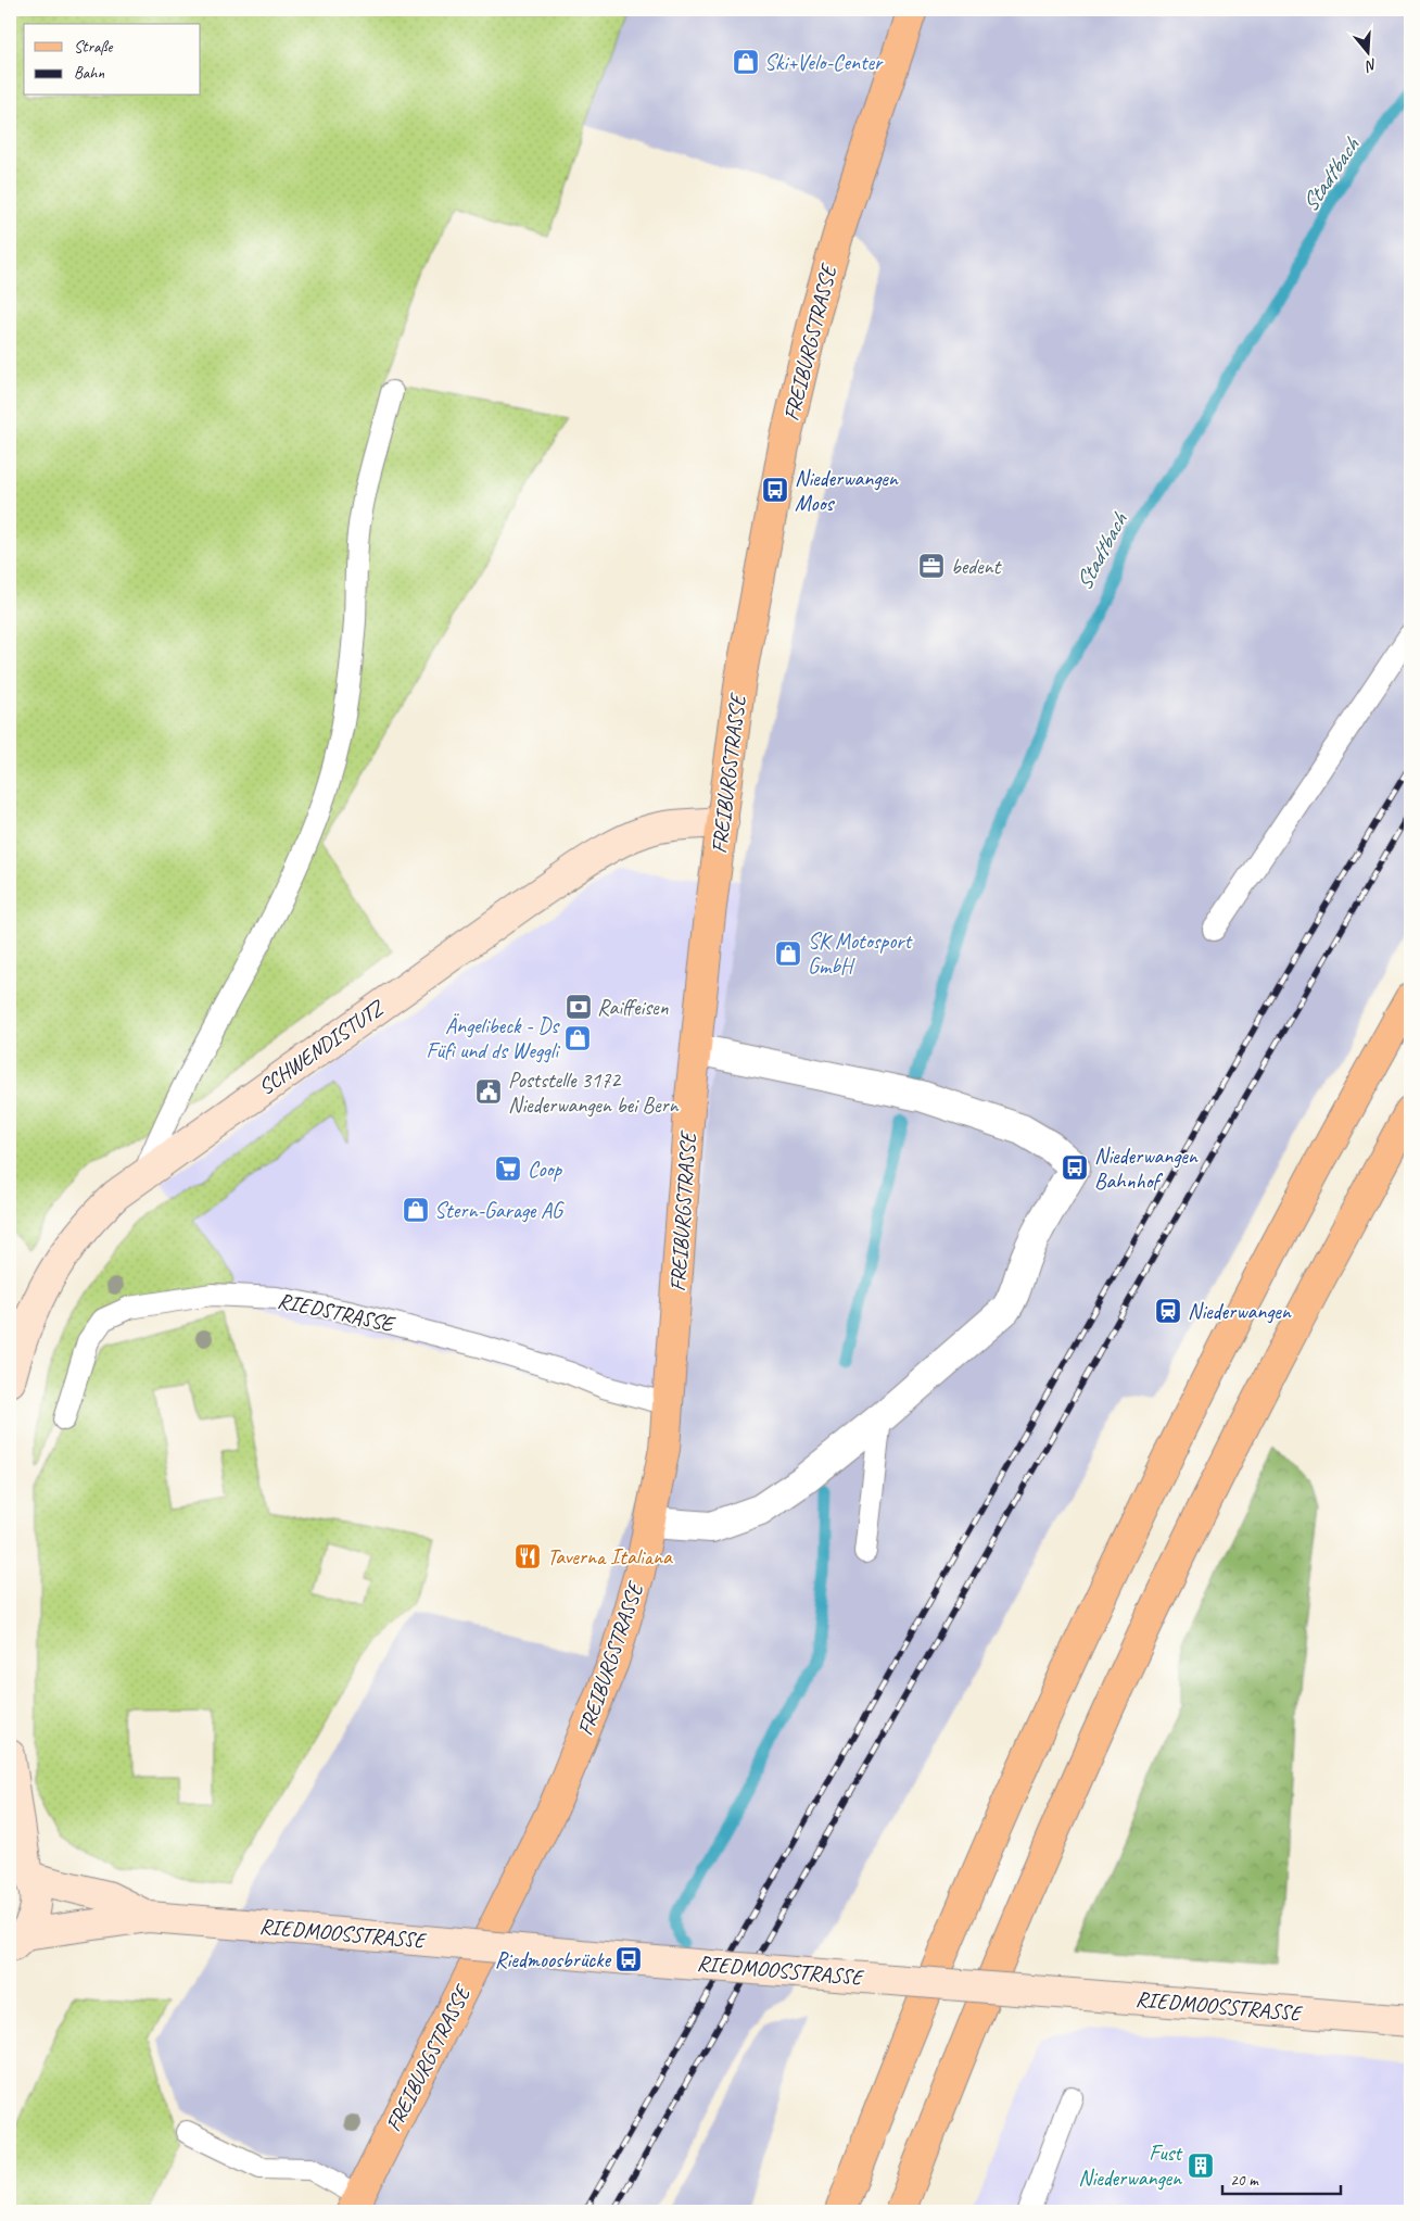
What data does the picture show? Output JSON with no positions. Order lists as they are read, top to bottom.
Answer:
{
  "streets": {
    "main road": ["FREIBURGSTRASSE", "SCHWENDISTUTZ", "RIEDMOOSSTRASSE"],
    "lane": ["RIEDSTRASSE"]
  },
  "crossings": [
    ["FREIBURGSTRASSE", "SCHWENDISTUTZ"],
    ["FREIBURGSTRASSE", "RIEDSTRASSE"]
  ],
  "water": ["Stadtbach"],
  "places": {
    "shop": [
      "Ski+Velo-Center",
      "SK Motosport GmbH",
      "Ängelibeck - Ds Füfi und ds Weggli",
      "Stern-Garage AG"
    ],
    "bus stop": ["Niederwangen Moos", "Niederwangen Bahnhof", "Riedmoosbrücke"],
    "office": ["bedent"],
    "bank": ["Raiffeisen"],
    "public building": ["Poststelle 3172 Niederwangen bei Bern"],
    "supermarket": ["Coop"],
    "station": ["Niederwangen"],
    "restaurant": ["Taverna Italiana"],
    "building": ["Fust Niederwangen"]
  },
  "legend": ["Straße", "Bahn"],
  "scale_bar": "20 m",
  "north": "bottom"
}
